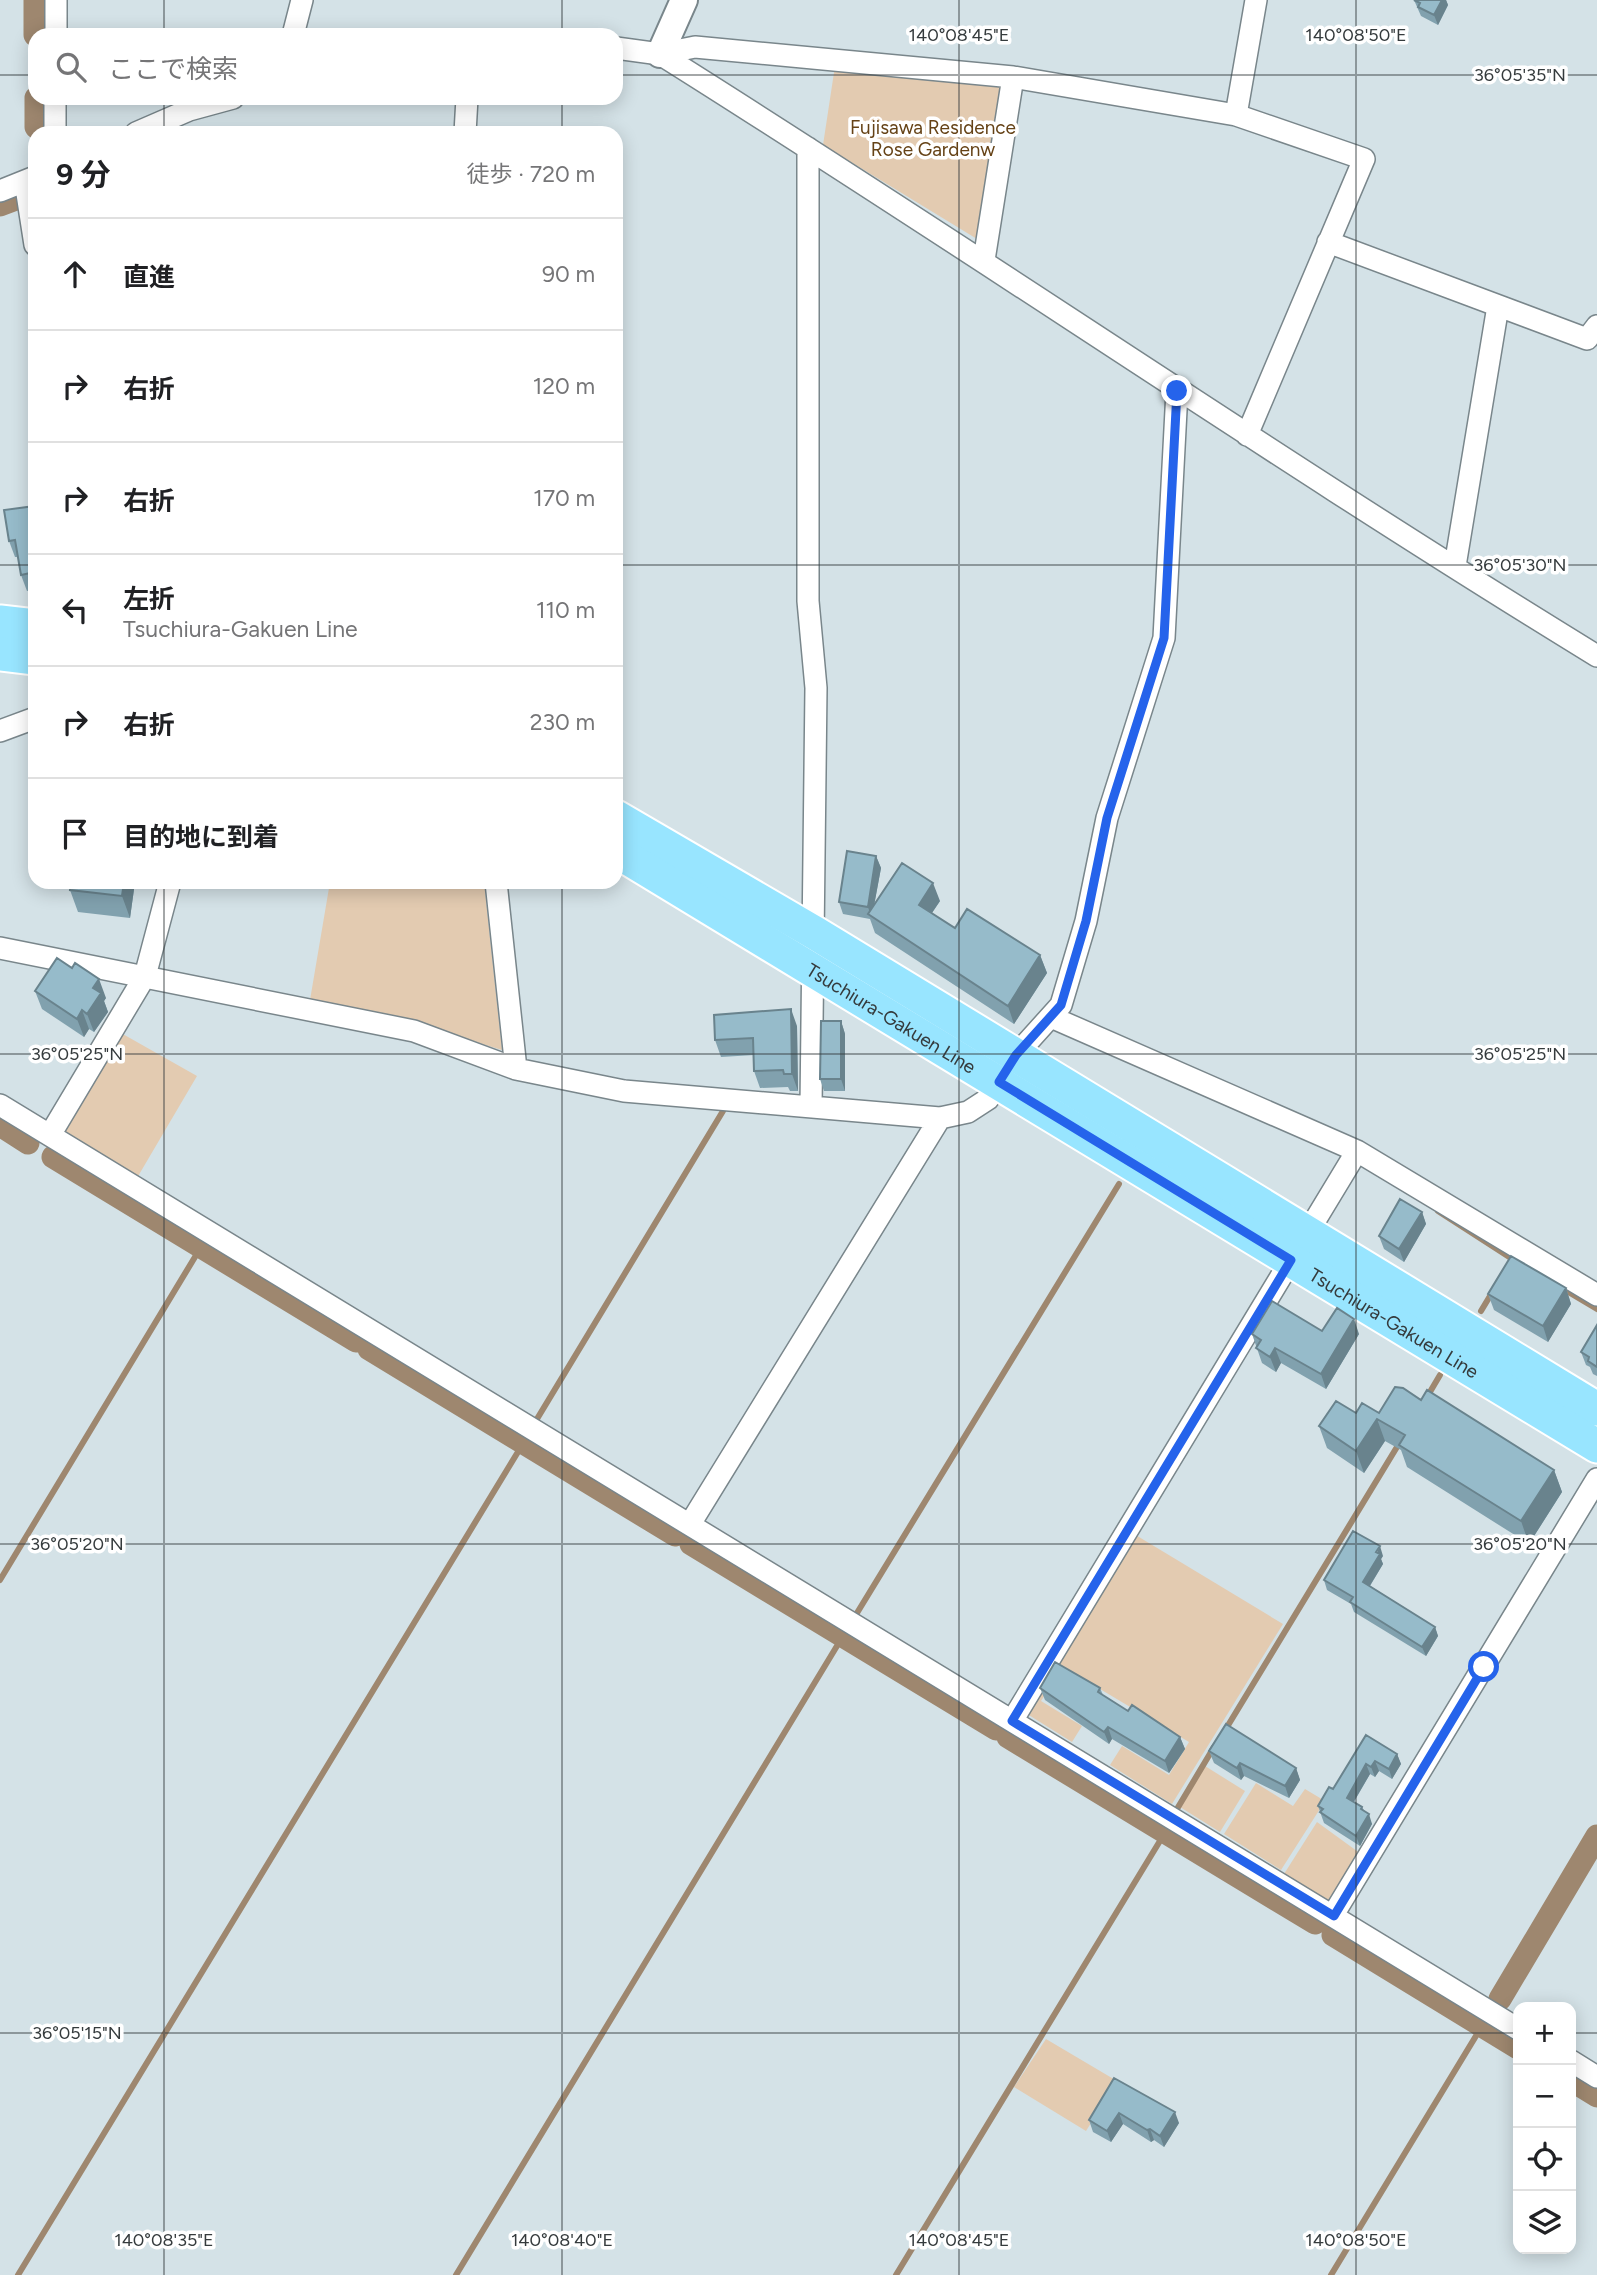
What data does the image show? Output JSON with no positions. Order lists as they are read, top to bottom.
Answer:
{
  "streets": {
    "main road": ["Tsuchiura-Gakuen Line"]
  },
  "parks": ["Fujisawa Residence Rose Gardenw"],
  "page": {
    "search": "ここで検索",
    "heading": ["9 分", "徒歩 · 720 m"],
    "list": [
      ["直進", "90 m"],
      ["右折", "120 m"],
      ["右折", "170 m"],
      ["左折", "Tsuchiura-Gakuen Line", "110 m"],
      ["右折", "230 m"],
      "目的地に到着"
    ],
    "map_buttons": ["+", "−"]
  },
  "coordinates": [
    "140°08'45\"E",
    "140°08'50\"E",
    "36°05'35\"N",
    "36°05'30\"N",
    "36°05'25\"N",
    "36°05'20\"N",
    "36°05'15\"N",
    "140°08'35\"E",
    "140°08'40\"E"
  ]
}
